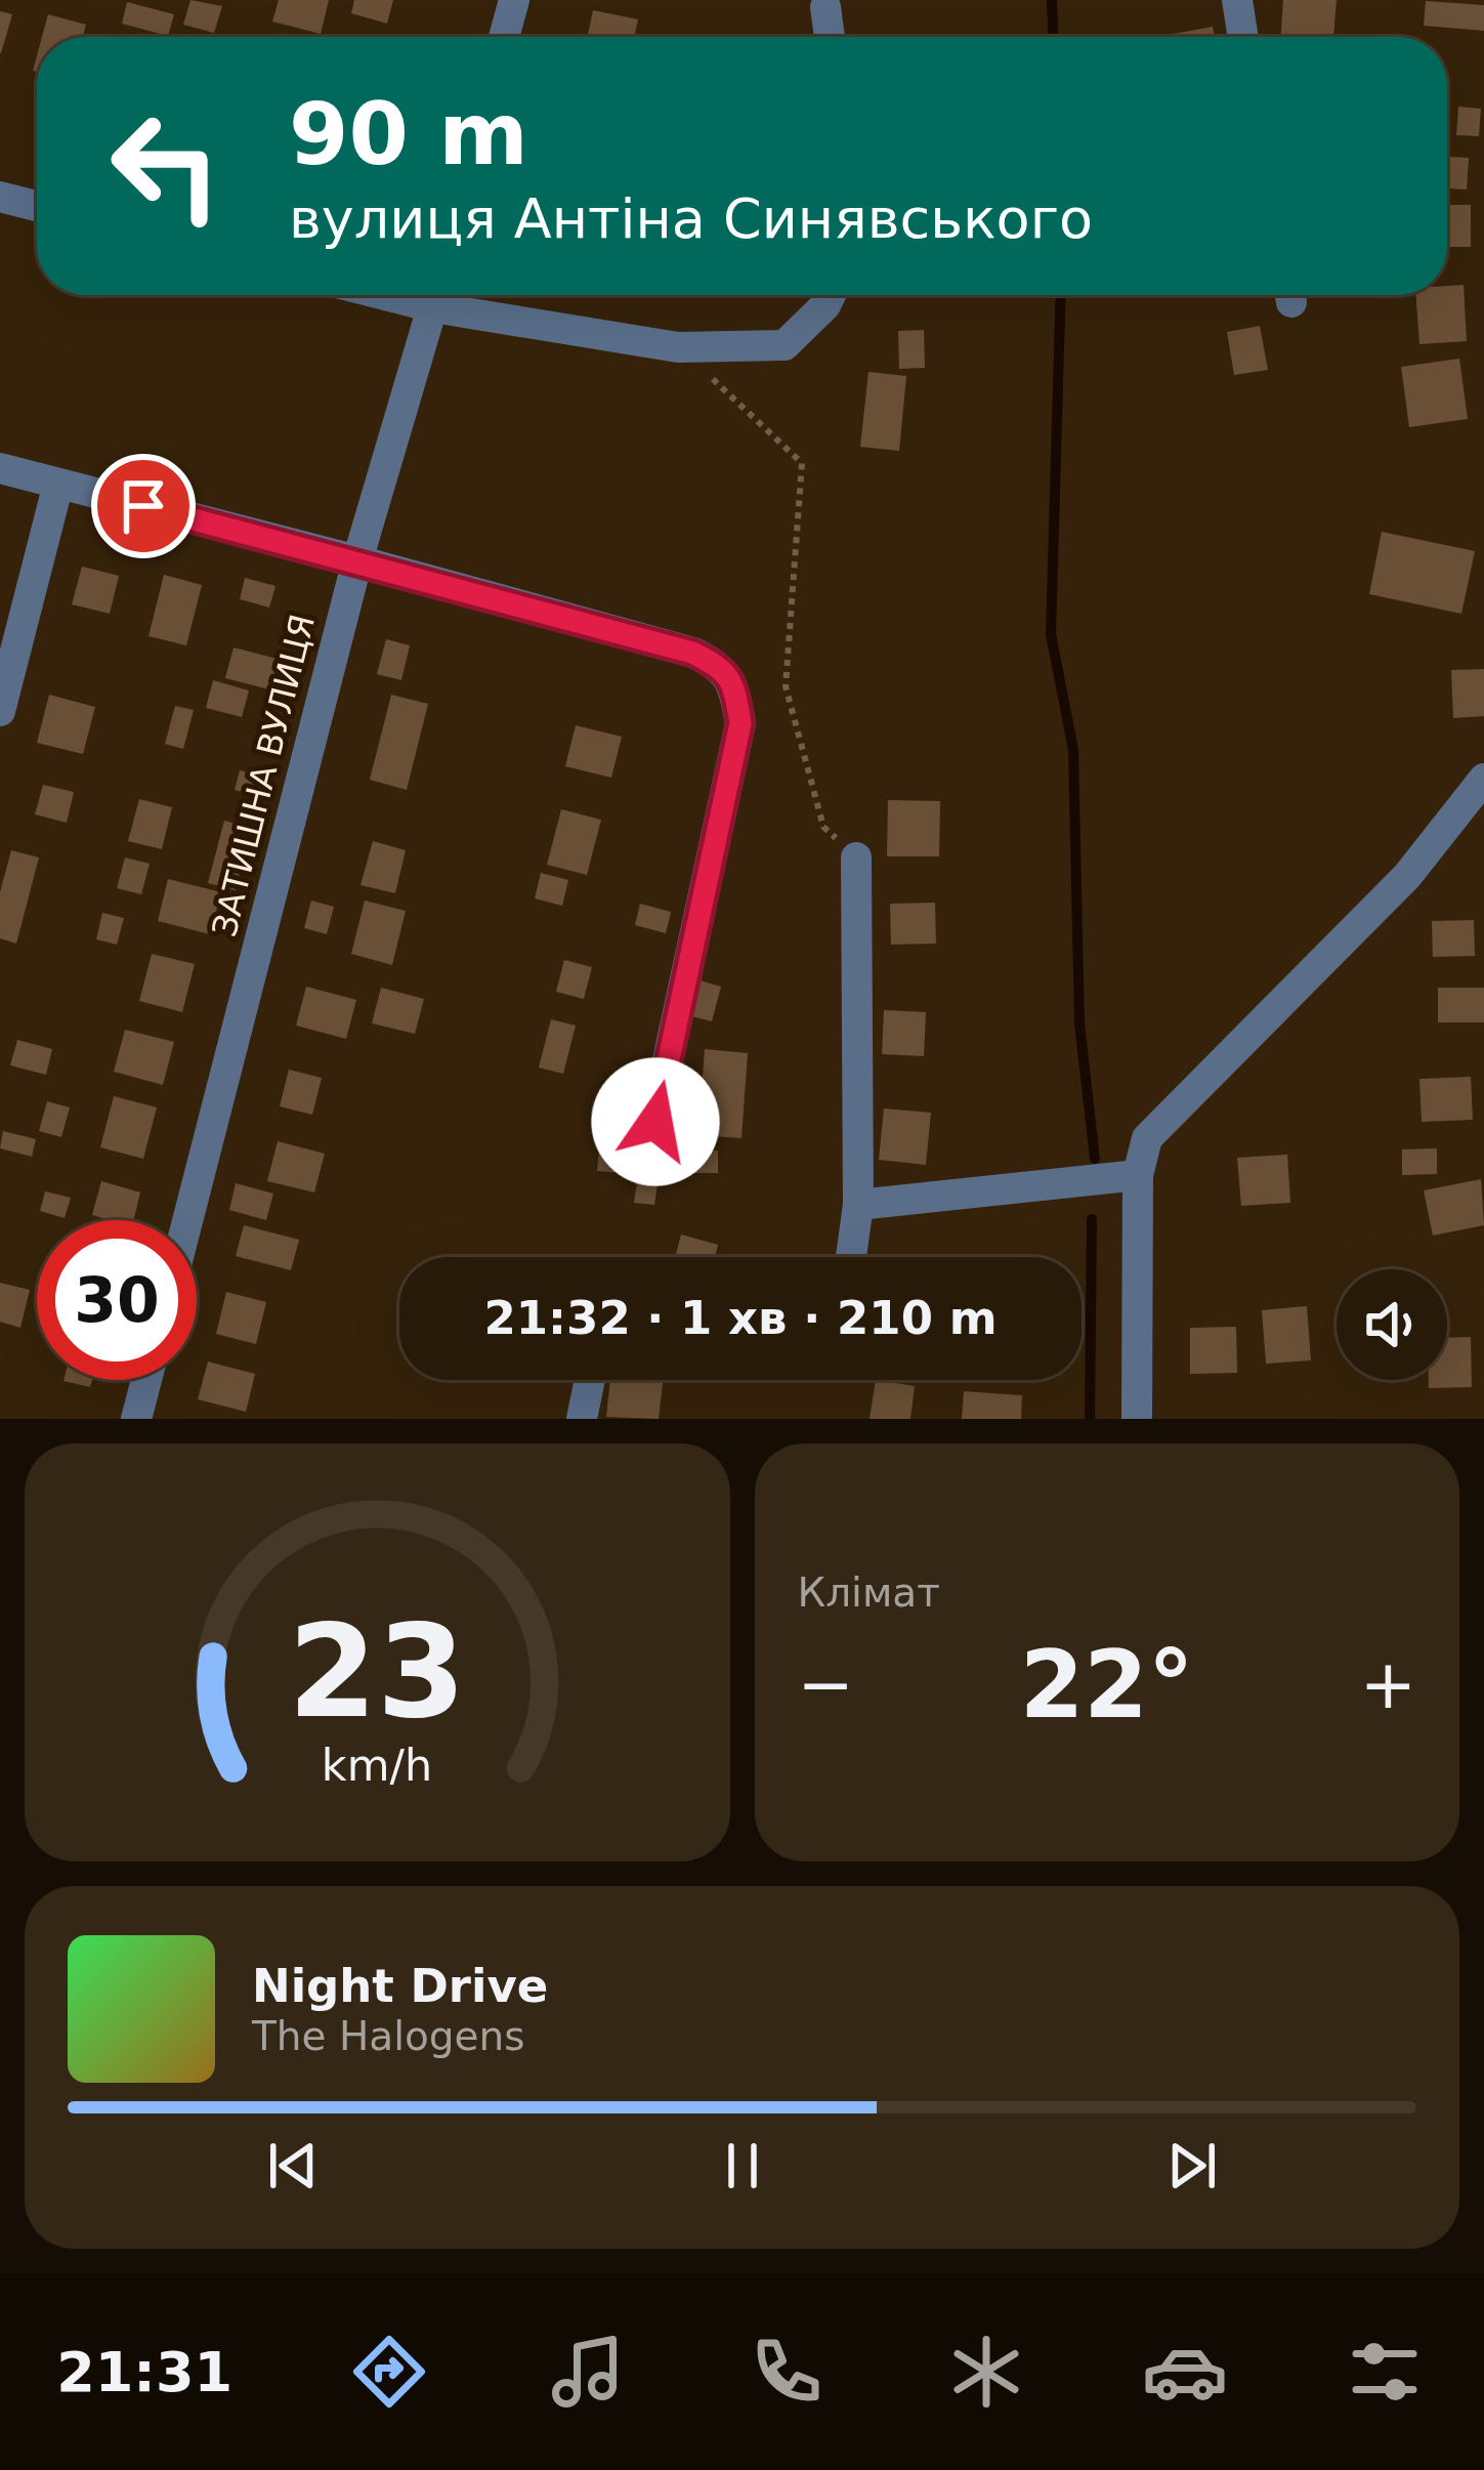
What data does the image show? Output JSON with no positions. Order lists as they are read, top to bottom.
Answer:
{
  "streets": {
    "street": ["ЗАТИШНА ВУЛИЦЯ"]
  },
  "page": {
    "turn": ["90 m", "вулиця Антіна Синявського"],
    "limit": "30",
    "trip": "21:32 · 1 хв · 210 m",
    "tile": "Клімат",
    "heat": ["−", "22°", "+"],
    "song": ["Night Drive", "The Halogens"],
    "tabs": "21:31",
    "gauge": ["23", "km/h"]
  }
}
